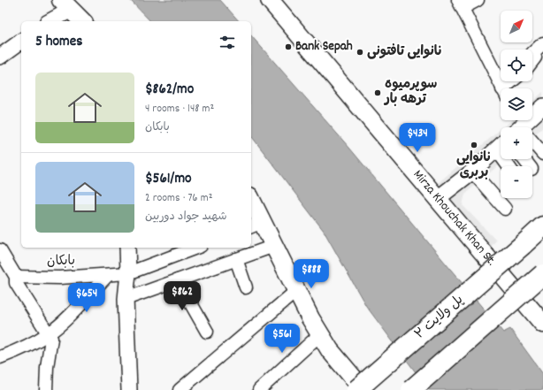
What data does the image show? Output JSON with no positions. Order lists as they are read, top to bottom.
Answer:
{
  "streets": {
    "main road": ["Mirza Khouchak Khan St.", "پل ولایت ۲"],
    "street": ["بابکان"]
  },
  "places": [
    "Bank Sepah",
    "نانوایی تافتونی",
    "سوپرمیوه ترهه بار",
    "نانوایی بربری"
  ],
  "north": "top right",
  "page": {
    "map_buttons": ["+", "−"],
    "heading": "5 homes",
    "list": [
      {
        "name": "$862/mo",
        "note": "4 rooms · 148 m² · بابکان"
      },
      {
        "name": "$561/mo",
        "note": "2 rooms · 76 m² · شهید جواد دوربین"
      }
    ],
    "price": [
      "$434",
      "$888",
      "$862",
      "$654",
      "$561"
    ]
  }
}
